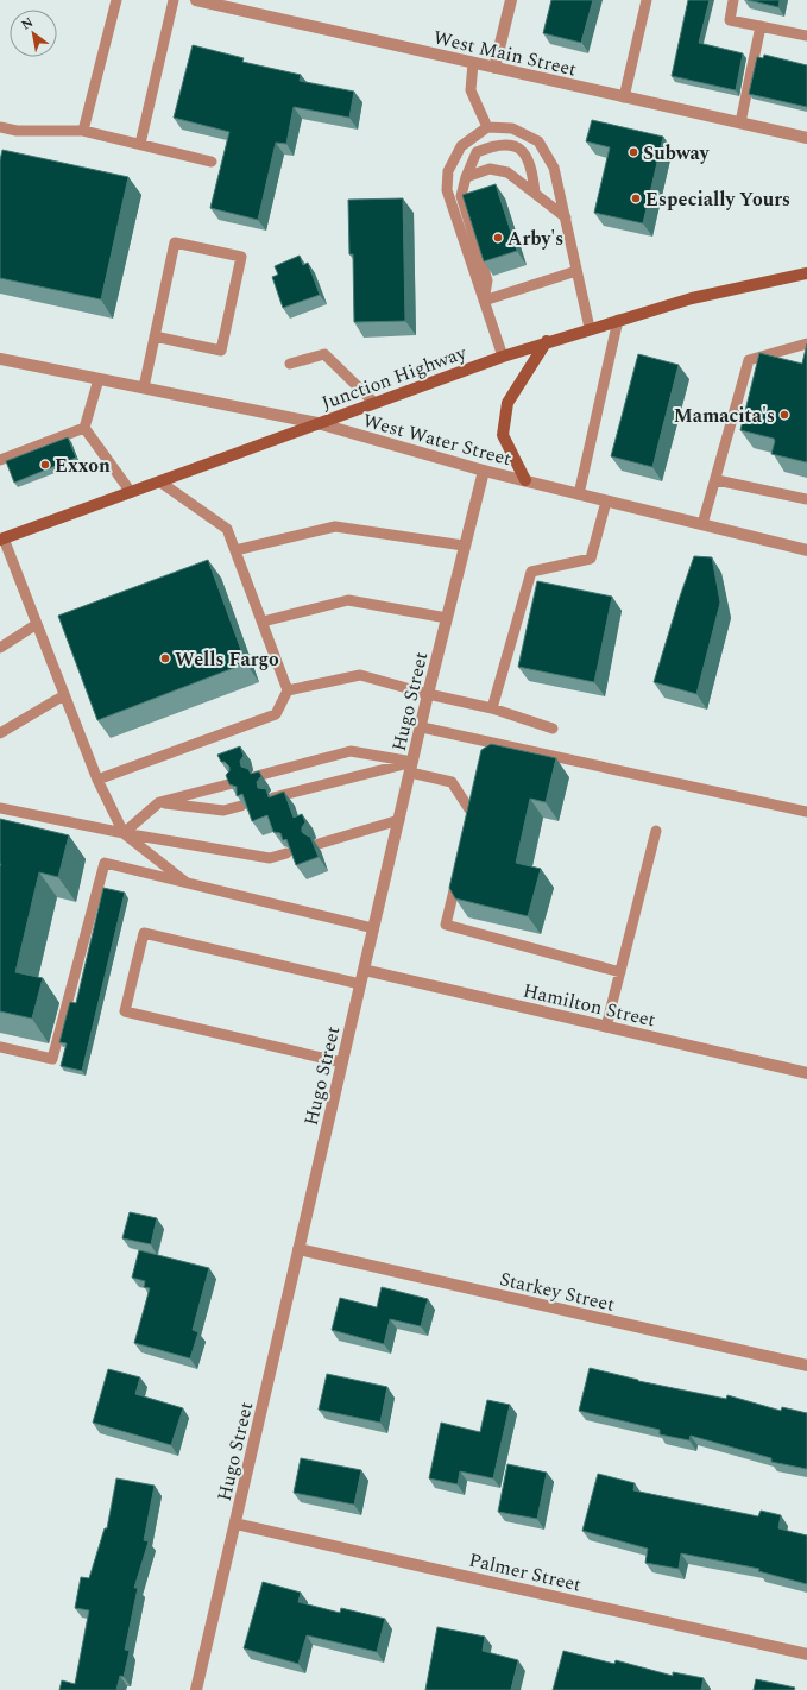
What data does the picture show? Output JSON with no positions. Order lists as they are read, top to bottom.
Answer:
{
  "streets": {
    "main road": ["Junction Highway"],
    "street": [
      "West Main Street",
      "West Water Street",
      "Hugo Street",
      "Hamilton Street",
      "Starkey Street",
      "Palmer Street"
    ]
  },
  "crossings": [
    ["Junction Highway", "West Water Street"],
    ["West Water Street", "Hugo Street"],
    ["Hugo Street", "Hamilton Street"],
    ["Hugo Street", "Starkey Street"],
    ["Hugo Street", "Palmer Street"]
  ],
  "places": [
    "Subway",
    "Especially Yours",
    "Arby's",
    "Mamacita's",
    "Exxon",
    "Wells Fargo"
  ],
  "north": "top left"
}
